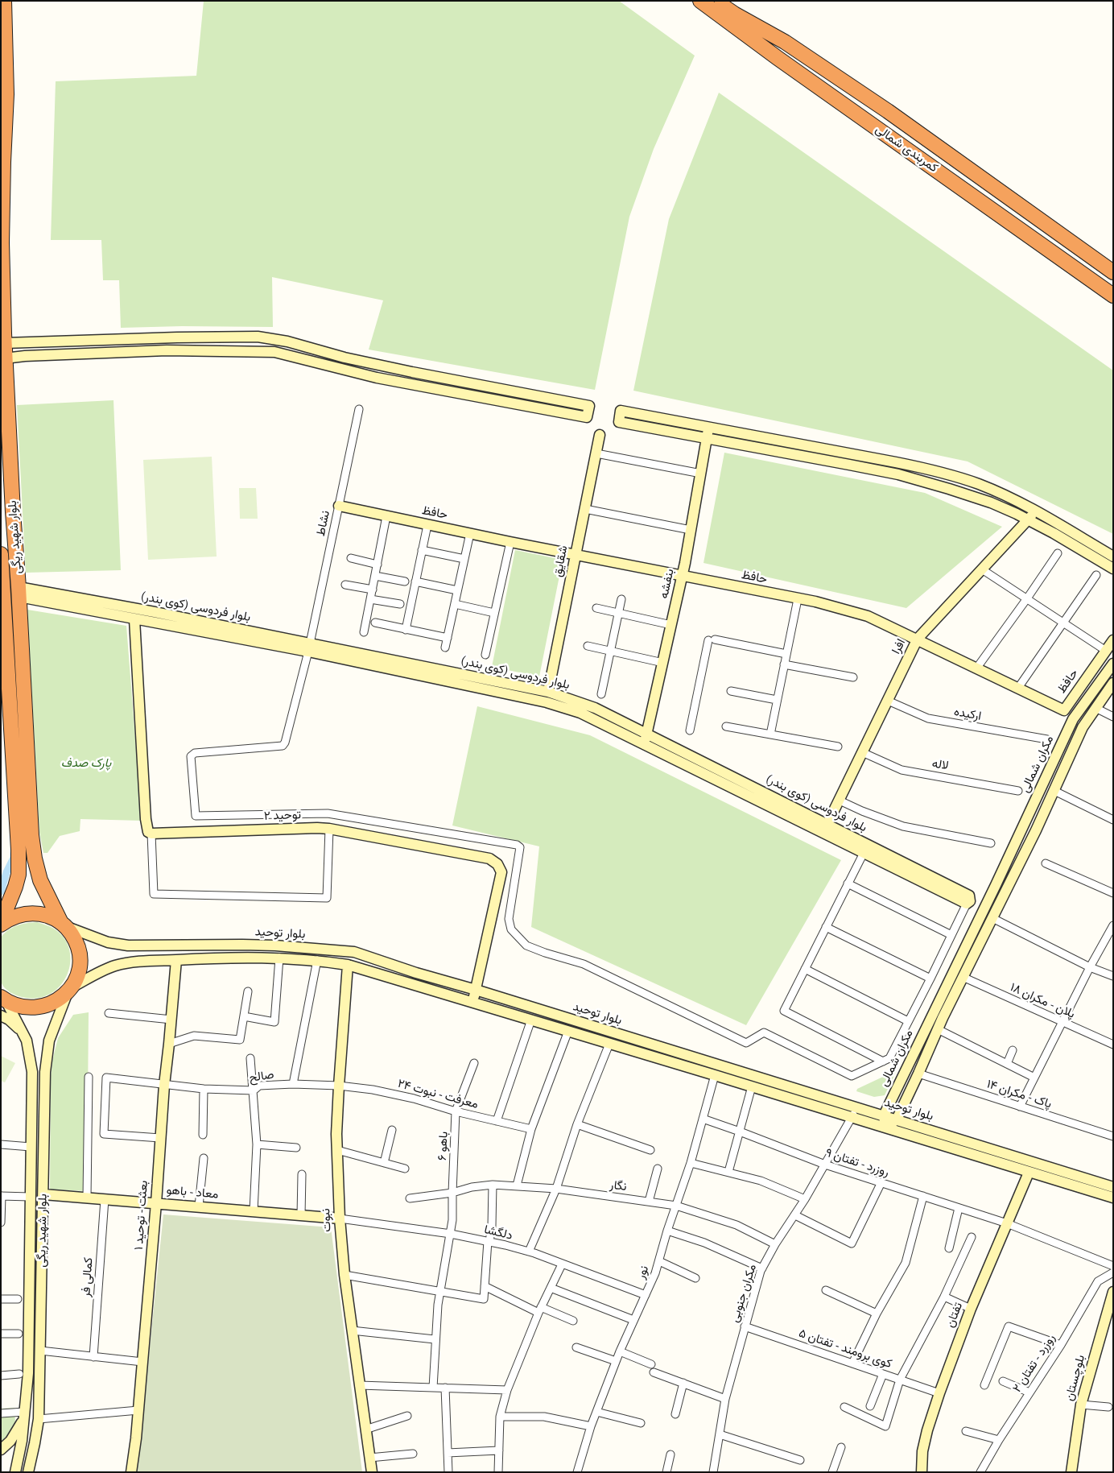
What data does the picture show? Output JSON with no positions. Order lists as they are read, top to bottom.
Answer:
{
  "streets": {
    "highway": ["کمربندی شمالی", "بلوار شهید ریگی"],
    "street": [
      "حافظ",
      "نشاط",
      "شقایق",
      "بنفشه",
      "بلوار فردوسی (کوی بندر)",
      "افرا",
      "ارکیده",
      "مکران شمالی",
      "لاله",
      "توحید ۲",
      "بلوار توحید",
      "پلان - مکران ۱۸",
      "صالح",
      "معرفت - نبوت ۲۴",
      "پاک - مکران ۱۴",
      "باهو ۶",
      "روزرد - تفتان ۹",
      "نگار",
      "معاد - باهو",
      "بعثت - توحید ۱",
      "نبوت",
      "دلگشا",
      "نور",
      "کمالی فر",
      "مکران جنوبی",
      "تفتان",
      "کوی برومند - تفتان ۵",
      "روزرد - تفتان ۲",
      "بلوچستان"
    ]
  },
  "crossings": [
    ["حافظ", "نشاط"],
    ["حافظ", "شقایق"],
    ["حافظ", "بنفشه"],
    ["حافظ", "افرا"],
    ["نشاط", "بلوار فردوسی (کوی بندر)"],
    ["بلوار شهید ریگی", "بلوار فردوسی (کوی بندر)"],
    ["بلوار شهید ریگی", "بلوار توحید"],
    ["بلوار شهید ریگی", "معاد - باهو"],
    ["شقایق", "بلوار فردوسی (کوی بندر)"],
    ["بنفشه", "بلوار فردوسی (کوی بندر)"],
    ["بلوار فردوسی (کوی بندر)", "افرا"],
    ["افرا", "ارکیده"],
    ["افرا", "لاله"],
    ["مکران شمالی", "بلوار توحید"],
    ["مکران شمالی", "پلان - مکران ۱۸"],
    ["مکران شمالی", "پاک - مکران ۱۴"],
    ["توحید ۲", "بلوار توحید"],
    ["بلوار توحید", "بعثت - توحید ۱"],
    ["بلوار توحید", "نبوت"],
    ["بلوار توحید", "نور"],
    ["بلوار توحید", "مکران جنوبی"],
    ["بلوار توحید", "تفتان"],
    ["صالح", "معرفت - نبوت ۲۴"],
    ["صالح", "بعثت - توحید ۱"],
    ["صالح", "نبوت"],
    ["معرفت - نبوت ۲۴", "باهو ۶"],
    ["معرفت - نبوت ۲۴", "نبوت"],
    ["باهو ۶", "نگار"],
    ["باهو ۶", "دلگشا"],
    ["روزرد - تفتان ۹", "نور"],
    ["روزرد - تفتان ۹", "مکران جنوبی"],
    ["روزرد - تفتان ۹", "تفتان"],
    ["نگار", "نور"],
    ["نگار", "مکران جنوبی"],
    ["معاد - باهو", "بعثت - توحید ۱"],
    ["معاد - باهو", "نبوت"],
    ["معاد - باهو", "دلگشا"],
    ["معاد - باهو", "کمالی فر"],
    ["نبوت", "دلگشا"],
    ["دلگشا", "نور"],
    ["مکران جنوبی", "کوی برومند - تفتان ۵"],
    ["تفتان", "کوی برومند - تفتان ۵"]
  ],
  "parks": ["پارک صدف"]
}
